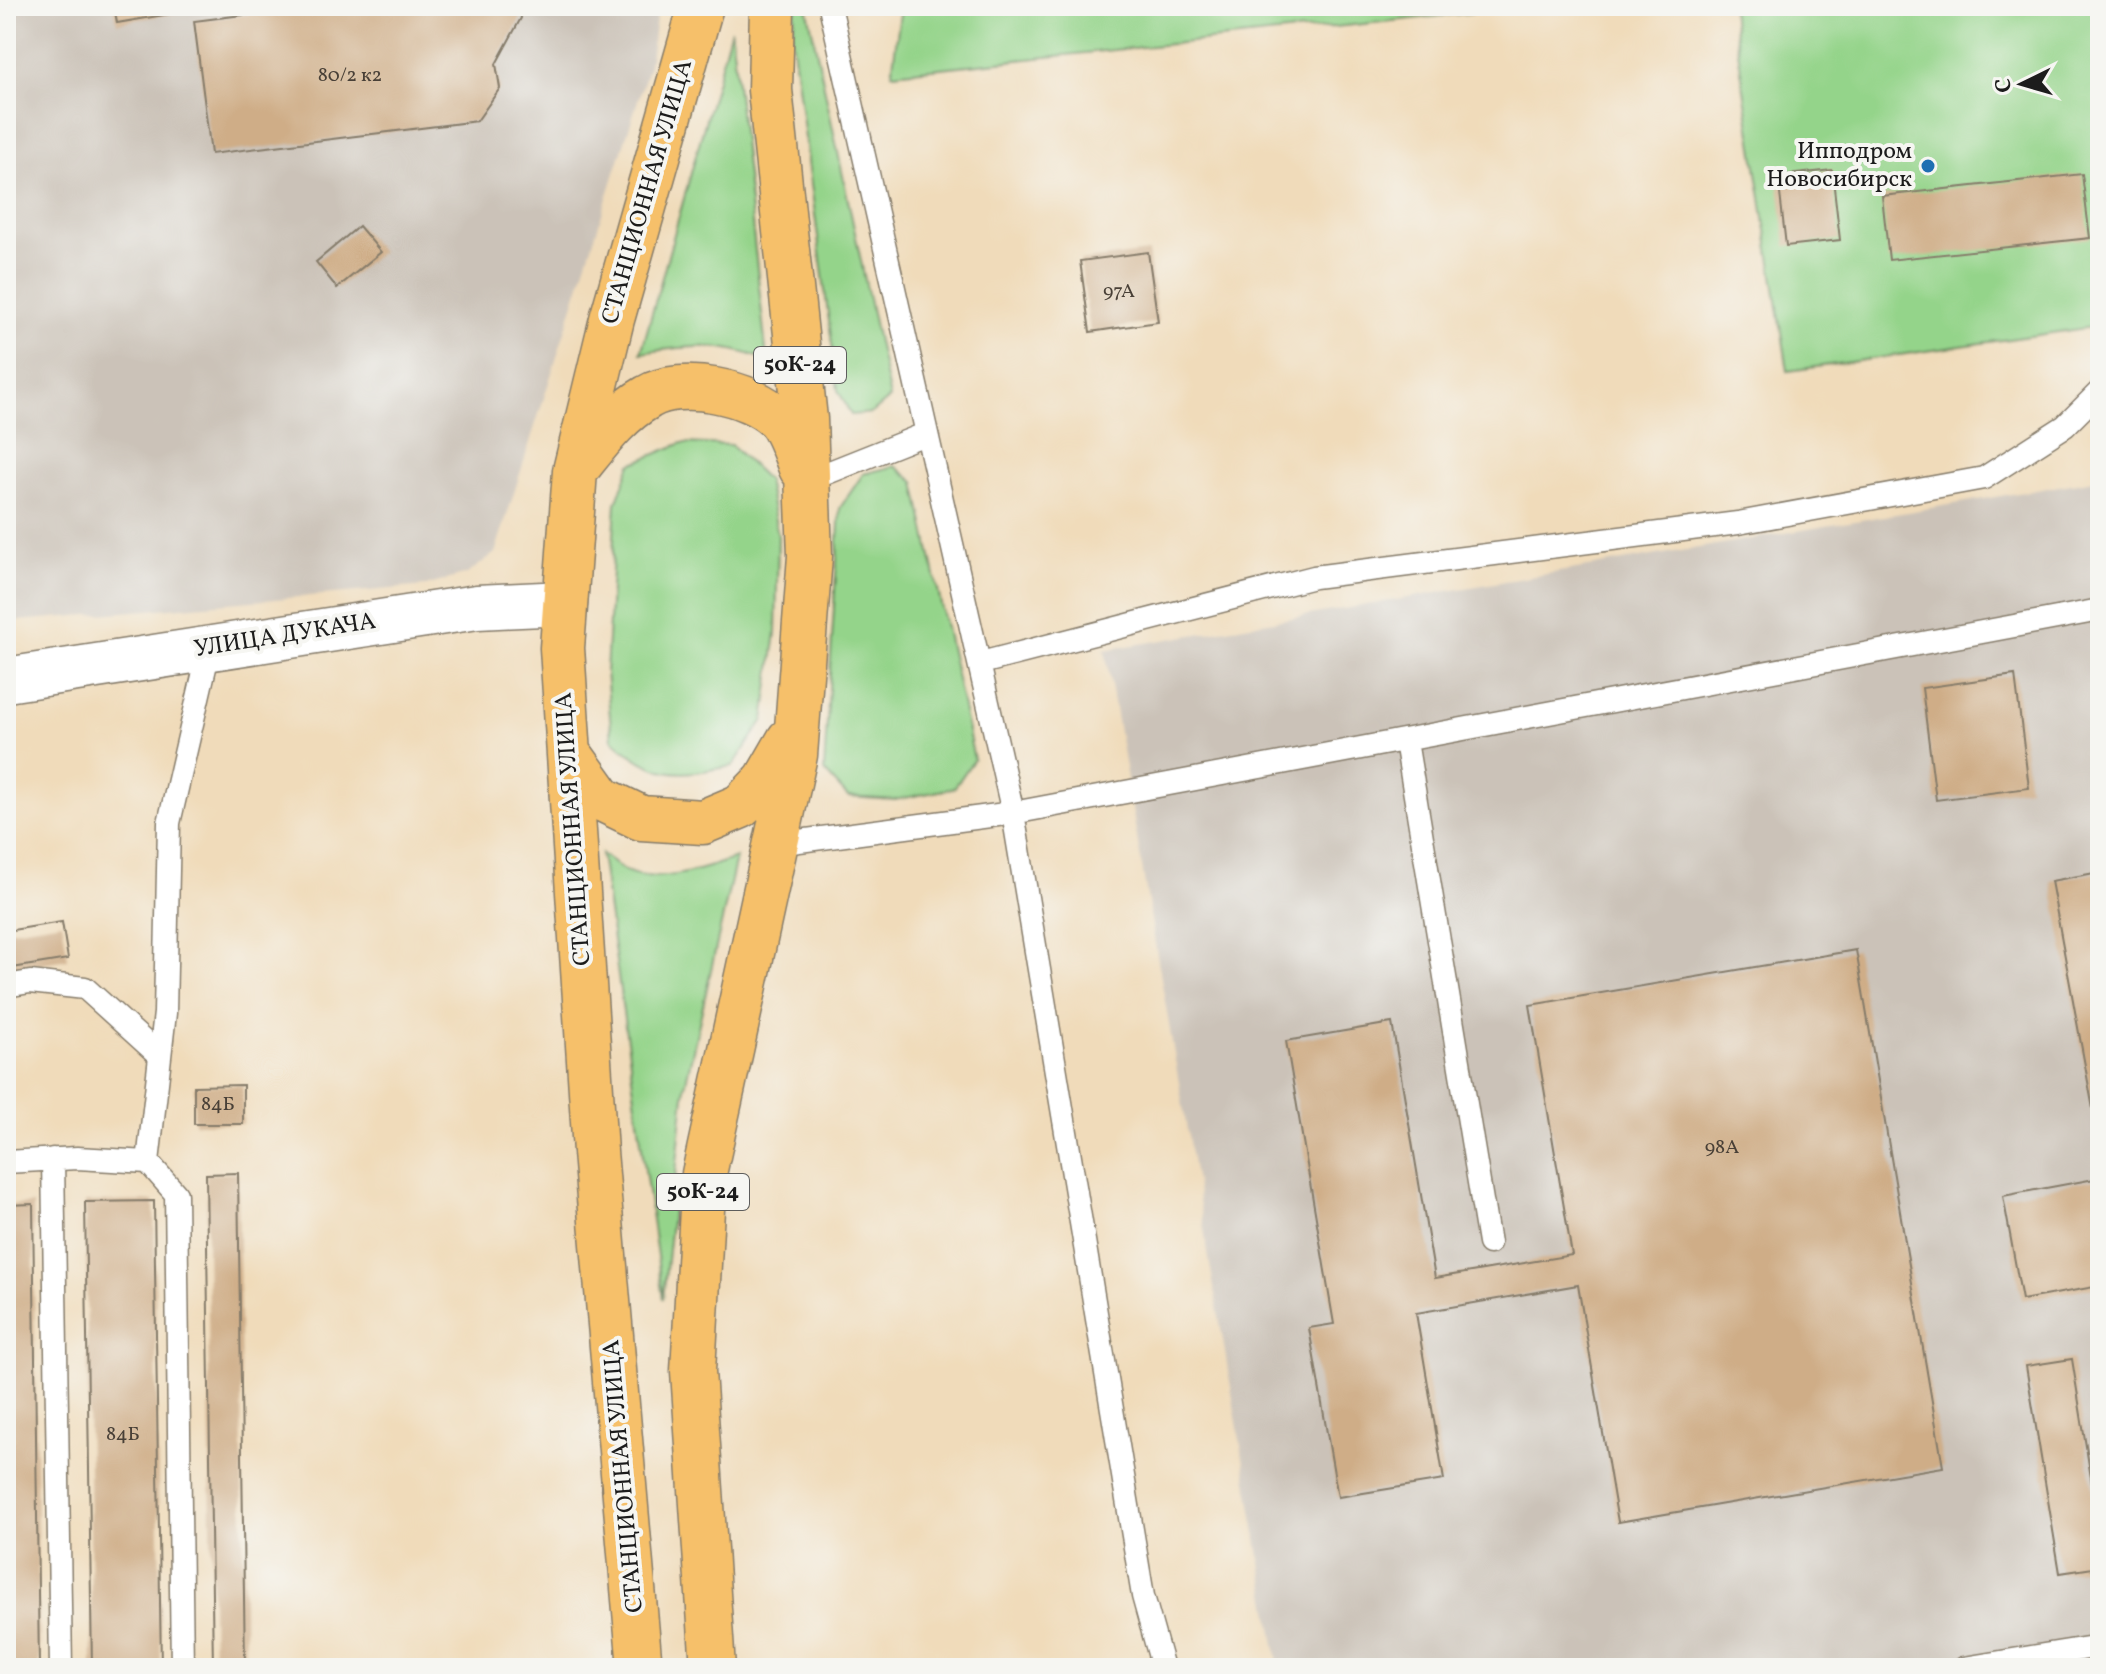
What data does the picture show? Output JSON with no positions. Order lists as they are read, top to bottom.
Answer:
{
  "streets": {
    "main road": ["СТАНЦИОННАЯ УЛИЦА", "50К-24"],
    "street": ["УЛИЦА ДУКАЧА"]
  },
  "crossings": [
    ["СТАНЦИОННАЯ УЛИЦА", "УЛИЦА ДУКАЧА"]
  ],
  "places": ["Ипподром Новосибирск"],
  "house_numbers": [
    "80/2 к2",
    "97А",
    "84Б",
    "98А",
    "84Б"
  ],
  "north": "left"
}
